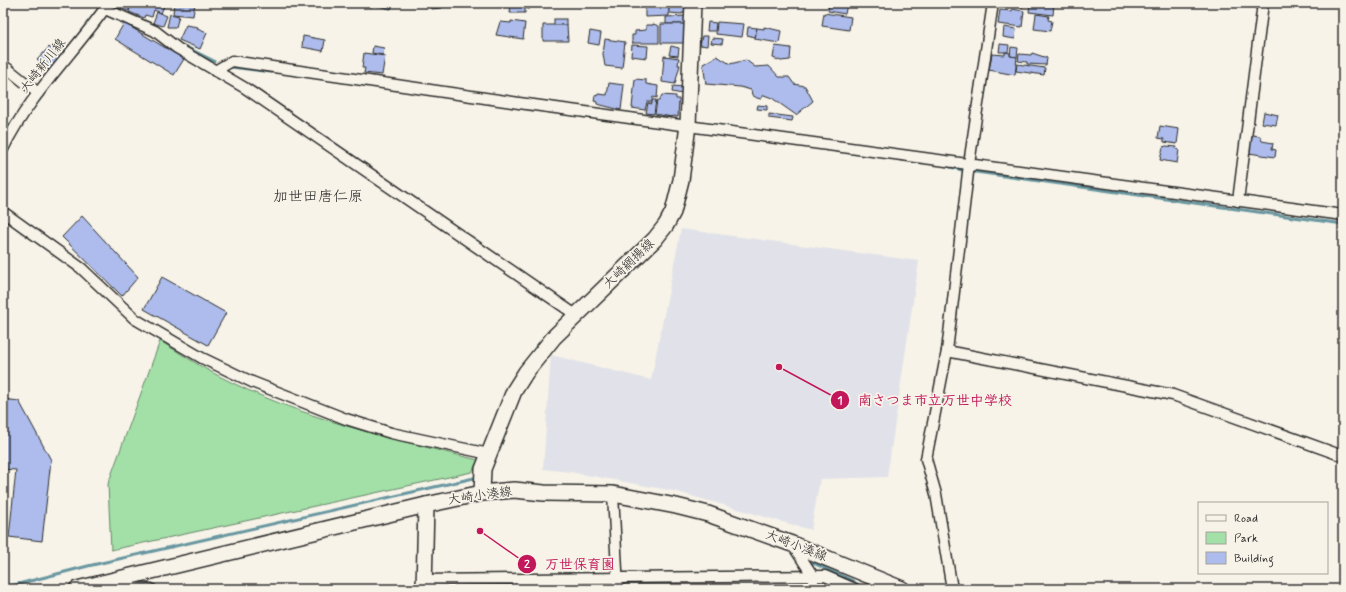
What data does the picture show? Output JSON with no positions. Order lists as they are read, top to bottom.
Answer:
{
  "streets": {
    "street": ["大崎新川線", "大崎網揚線", "大崎小湊線"]
  },
  "crossings": [
    ["大崎網揚線", "大崎小湊線"]
  ],
  "districts": ["加世田唐仁原"],
  "places": ["南さつま市立万世中学校", "万世保育園"],
  "legend": ["Road", "Park", "Building"]
}
